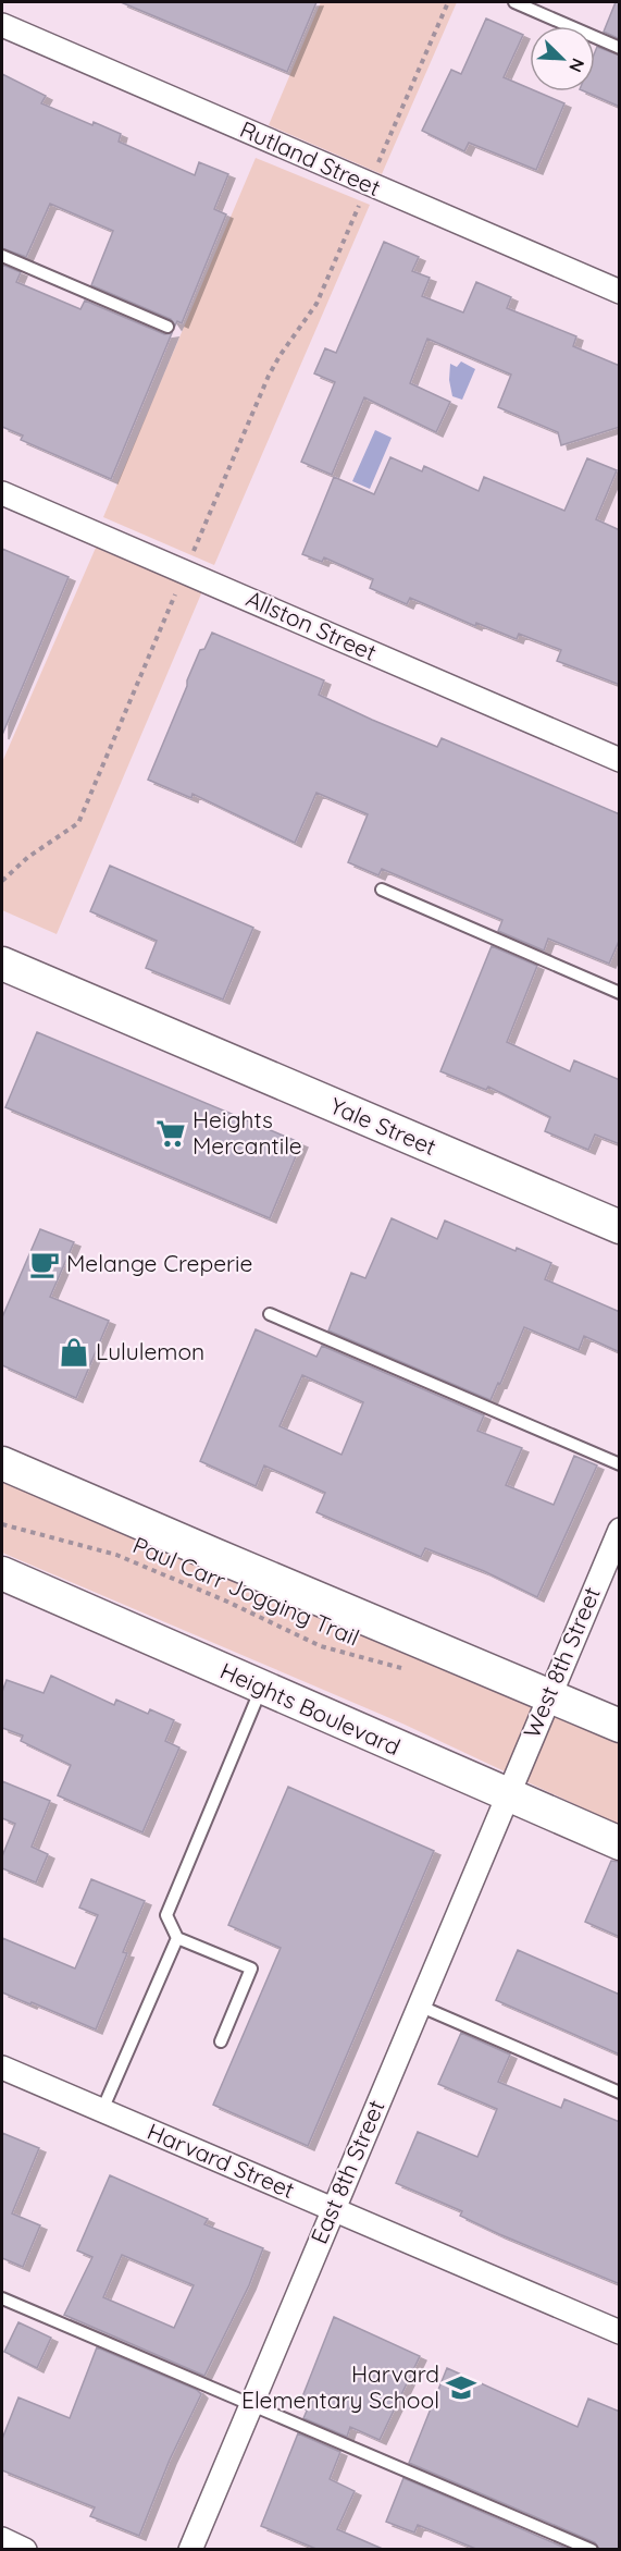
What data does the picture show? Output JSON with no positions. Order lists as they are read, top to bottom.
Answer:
{
  "streets": {
    "main road": ["Yale Street", "Heights Boulevard"],
    "street": [
      "Rutland Street",
      "Allston Street",
      "West 8th Street",
      "Harvard Street",
      "East 8th Street"
    ],
    "path": ["Paul Carr Jogging Trail"]
  },
  "crossings": [
    ["West 8th Street", "Heights Boulevard"],
    ["West 8th Street", "East 8th Street"],
    ["Heights Boulevard", "East 8th Street"],
    ["Harvard Street", "East 8th Street"]
  ],
  "places": {
    "supermarket": ["Heights Mercantile"],
    "cafe": ["Melange Creperie"],
    "shop": ["Lululemon"],
    "school or university": ["Harvard Elementary School"]
  },
  "north": "bottom right"
}
